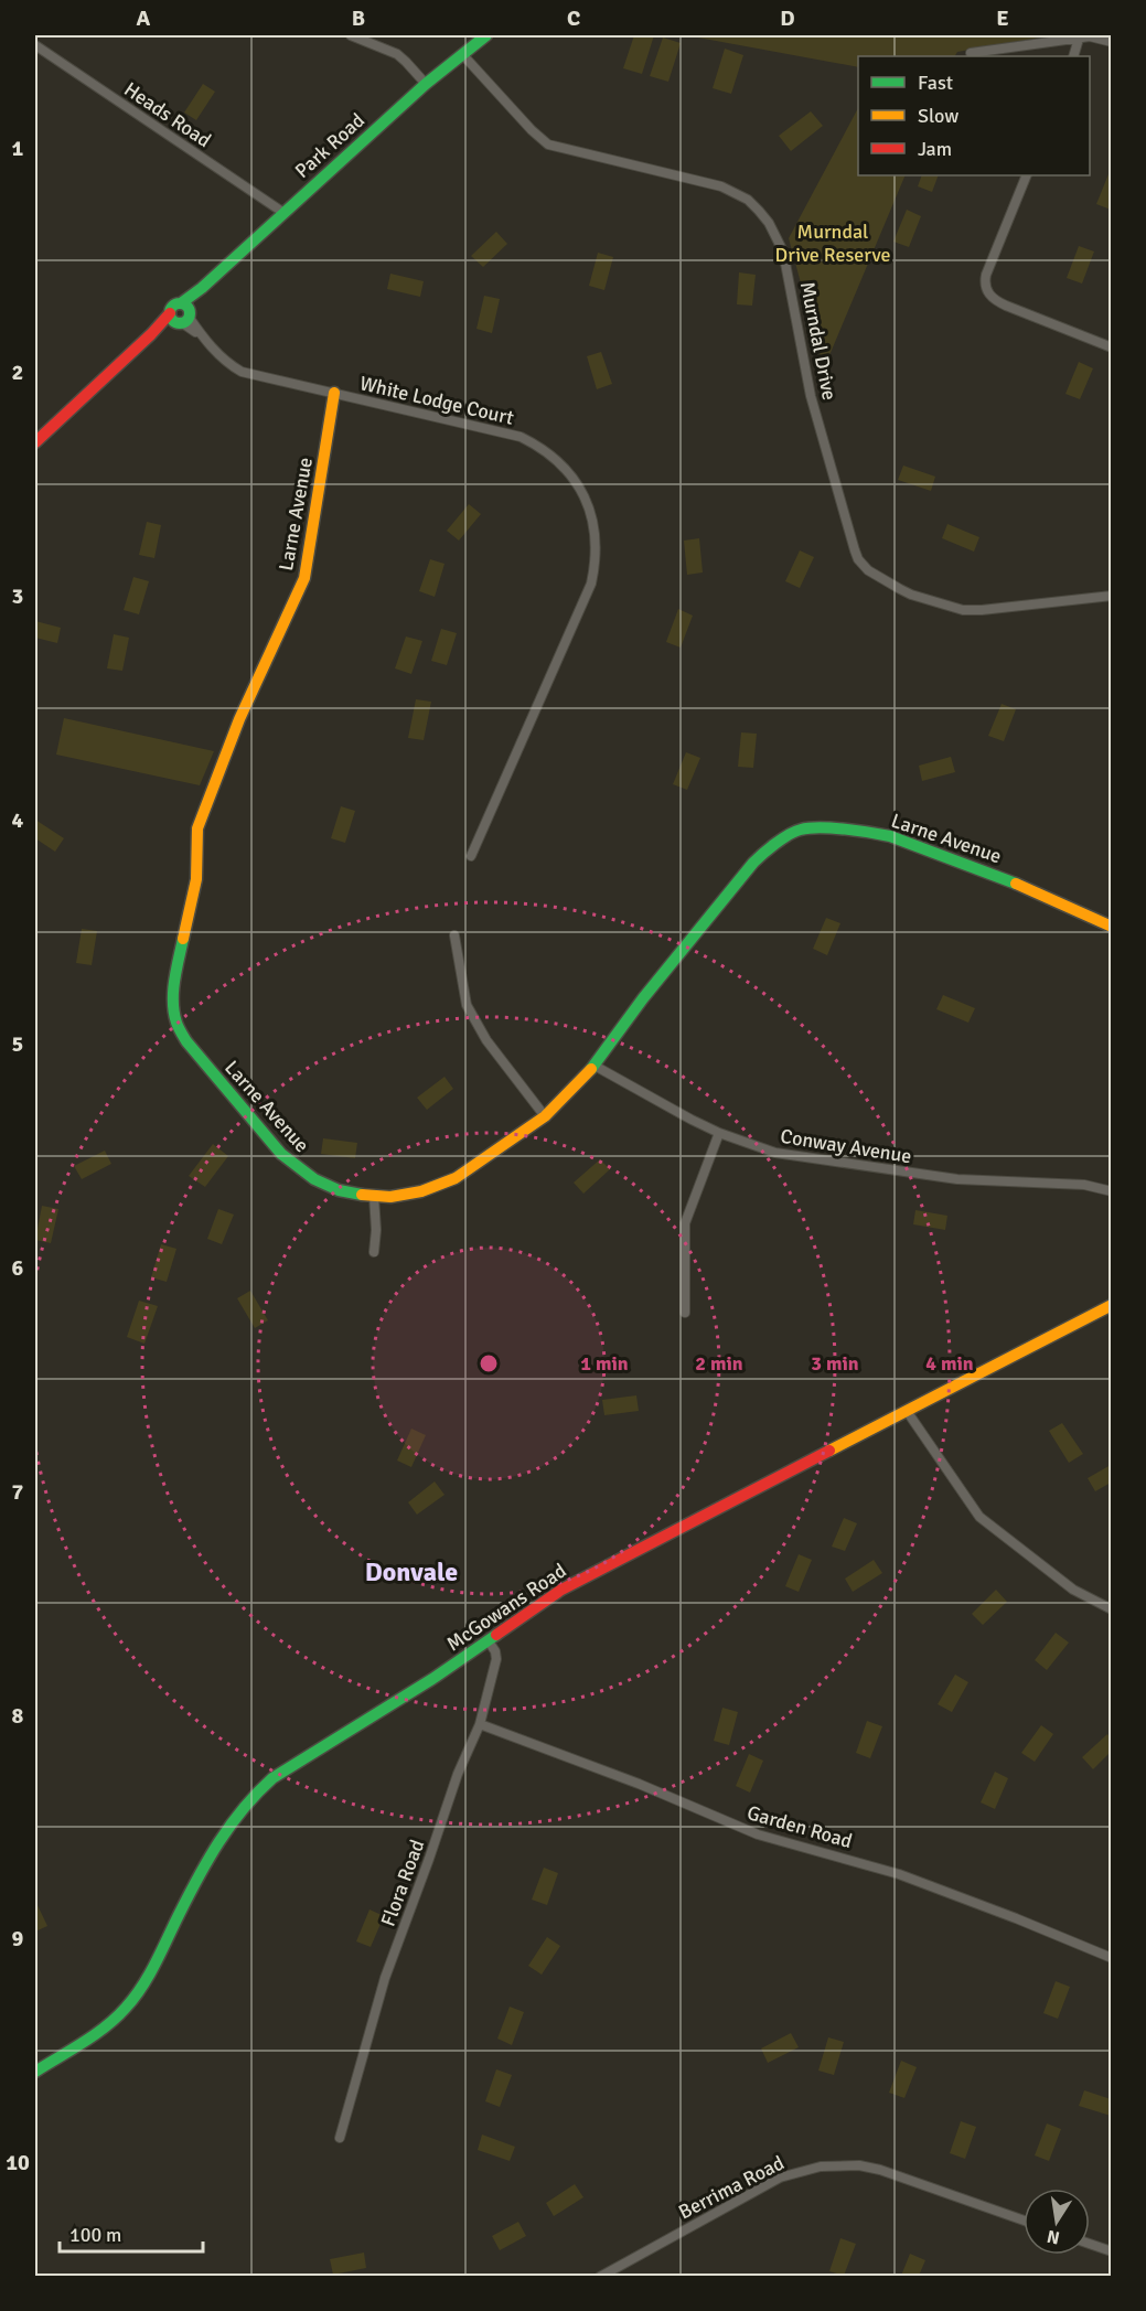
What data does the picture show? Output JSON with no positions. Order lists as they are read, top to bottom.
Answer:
{
  "streets": {
    "street": [
      "Heads Road",
      "Park Road",
      "Murndal Drive",
      "White Lodge Court",
      "Larne Avenue",
      "Conway Avenue",
      "McGowans Road",
      "Garden Road",
      "Flora Road",
      "Berrima Road"
    ]
  },
  "crossings": [
    ["Heads Road", "Park Road"],
    ["Park Road", "Murndal Drive"],
    ["Park Road", "White Lodge Court"],
    ["White Lodge Court", "Larne Avenue"],
    ["Larne Avenue", "Conway Avenue"],
    ["McGowans Road", "Flora Road"],
    ["Garden Road", "Flora Road"]
  ],
  "districts": ["Donvale"],
  "parks": ["Murndal Drive Reserve"],
  "legend": ["Fast", "Slow", "Jam"],
  "scale_bar": "100 m",
  "north": "bottom",
  "grid": {
    "columns": [
      "A",
      "B",
      "C",
      "D",
      "E"
    ],
    "rows": [
      "1",
      "2",
      "3",
      "4",
      "5",
      "6",
      "7",
      "8",
      "9",
      "10"
    ]
  },
  "rings": [
    "1 min",
    "2 min",
    "3 min",
    "4 min"
  ]
}
